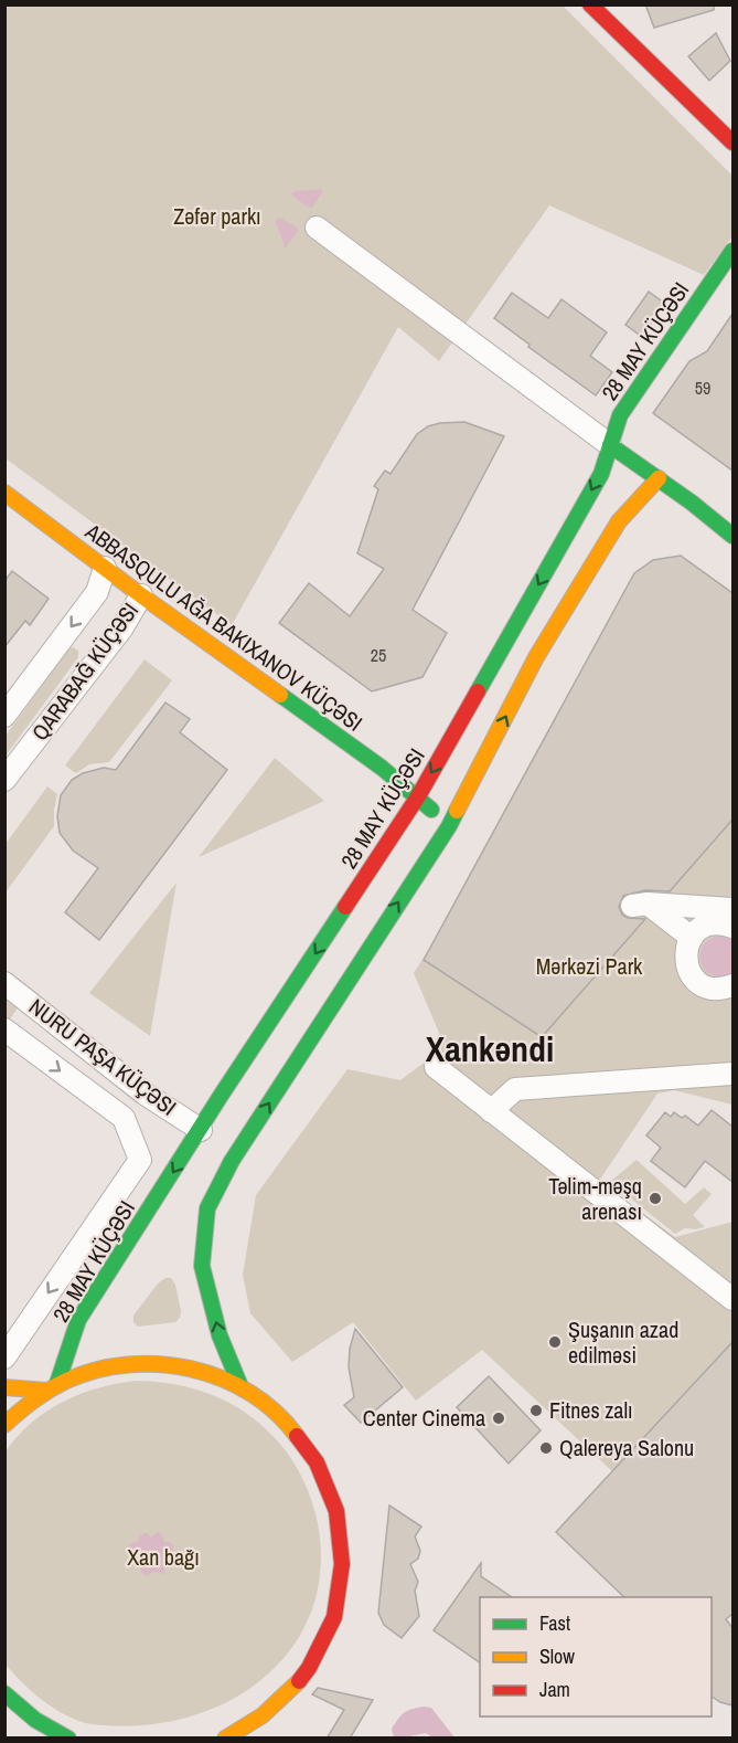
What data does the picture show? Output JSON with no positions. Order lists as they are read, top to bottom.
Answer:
{
  "streets": {
    "main road": ["28 MAY KÜÇƏSI"],
    "street": ["QARABAĞ KÜÇƏSI", "NURU PAŞA KÜÇƏSI"]
  },
  "crossings": [
    ["28 MAY KÜÇƏSI", "NURU PAŞA KÜÇƏSI"]
  ],
  "districts": ["Xankəndi"],
  "parks": ["Zəfər parkı", "Mərkəzi Park", "Xan bağı"],
  "places": [
    "Təlim-məşq arenası",
    "Şuşanın azad edilməsi",
    "Fitnes zalı",
    "Center Cinema",
    "Qalereya Salonu"
  ],
  "house_numbers": ["59", "25"],
  "legend": ["Fast", "Slow", "Jam"]
}
